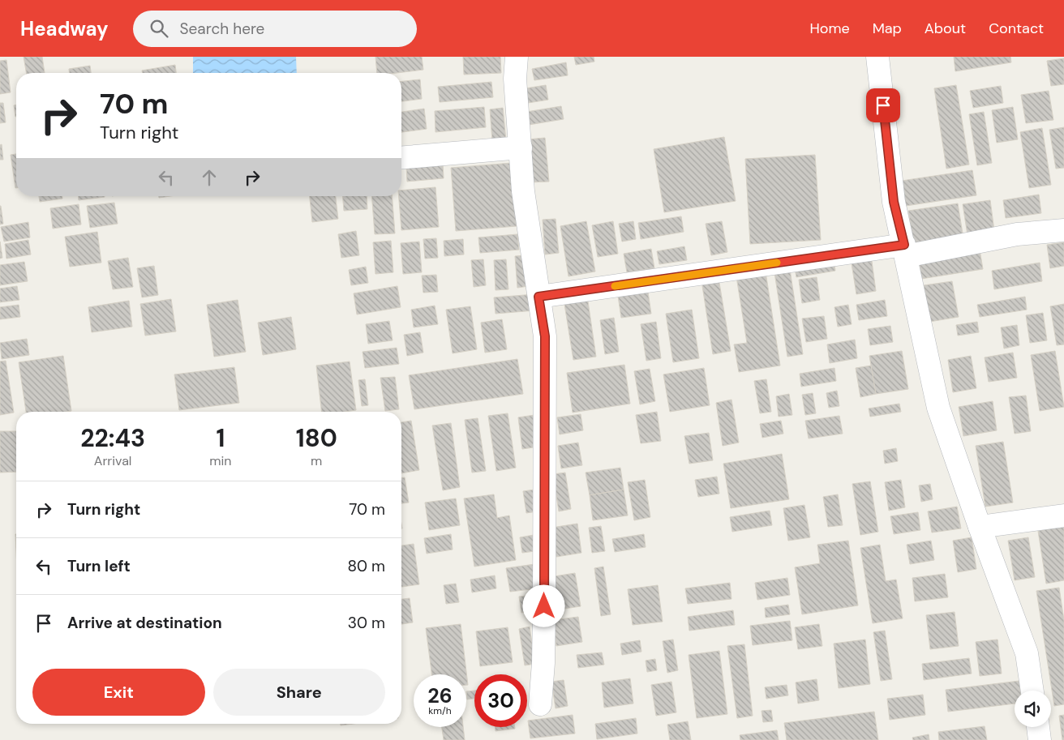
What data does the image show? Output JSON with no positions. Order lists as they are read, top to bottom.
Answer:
{
  "page": {
    "header": "Headway",
    "search": "Search here",
    "nav": [
      "Home",
      "Map",
      "About",
      "Contact"
    ],
    "turn": ["70 m", "Turn right"],
    "eta": [
      "22:43",
      "Arrival",
      "1",
      "min",
      "180",
      "m"
    ],
    "list": [
      {
        "name": "Turn right",
        "value": "70 m"
      },
      {
        "name": "Turn left",
        "value": "80 m"
      },
      {
        "name": "Arrive at destination",
        "value": "30 m"
      }
    ],
    "buttons": ["Exit", "Share"],
    "speed": "26 km/h",
    "limit": "30"
  }
}
